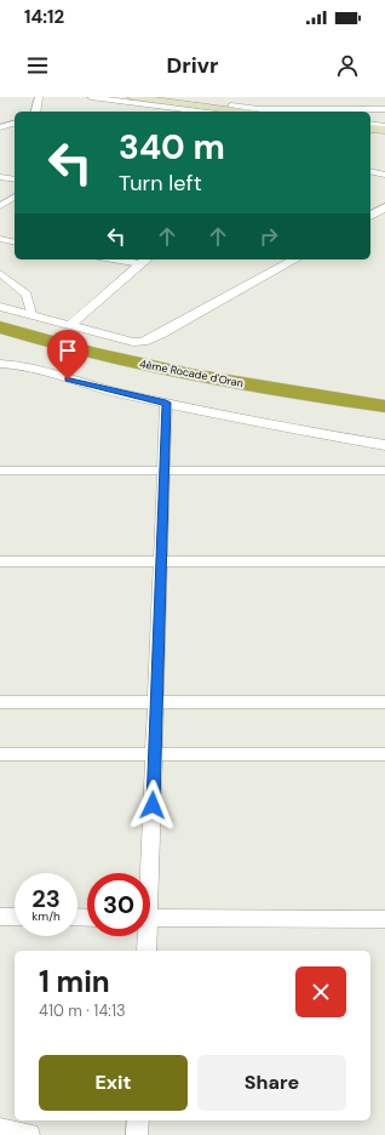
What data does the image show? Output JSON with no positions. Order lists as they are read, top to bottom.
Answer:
{
  "streets": {
    "highway": ["4ème Rocade d'Oran"]
  },
  "page": {
    "status": "14:12",
    "header": "Drivr",
    "turn": ["340 m", "Turn left"],
    "speed": "23 km/h",
    "limit": "30",
    "heading": ["1 min", "410 m · 14:13"],
    "buttons": ["Exit", "Share"]
  }
}
